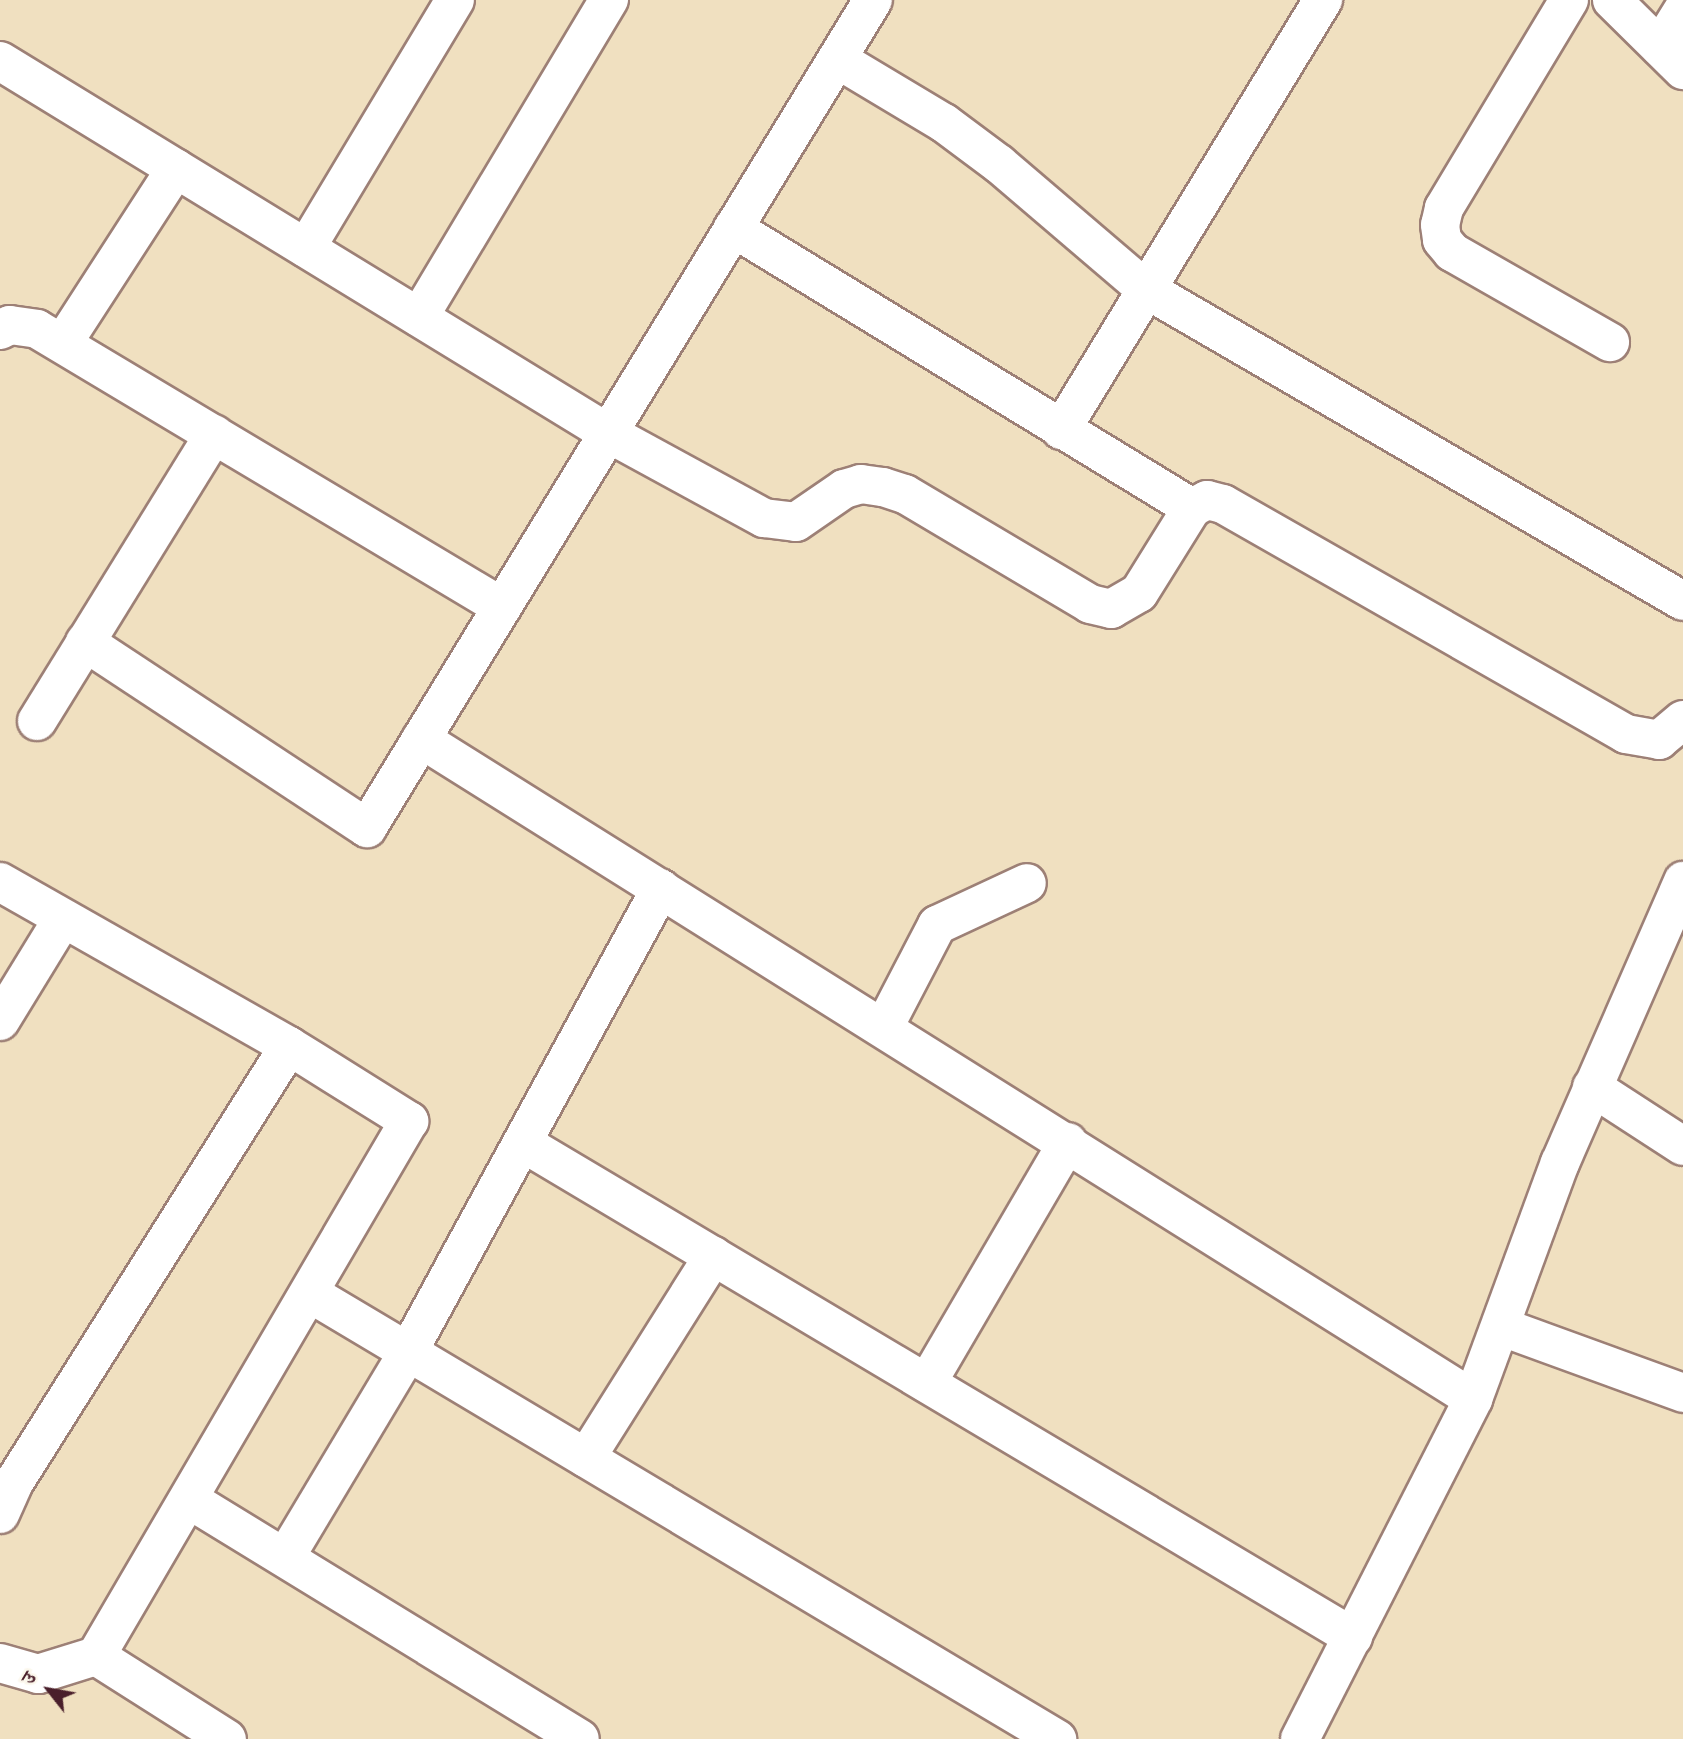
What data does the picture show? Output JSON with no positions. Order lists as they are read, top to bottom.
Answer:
{
  "north": "top left"
}
